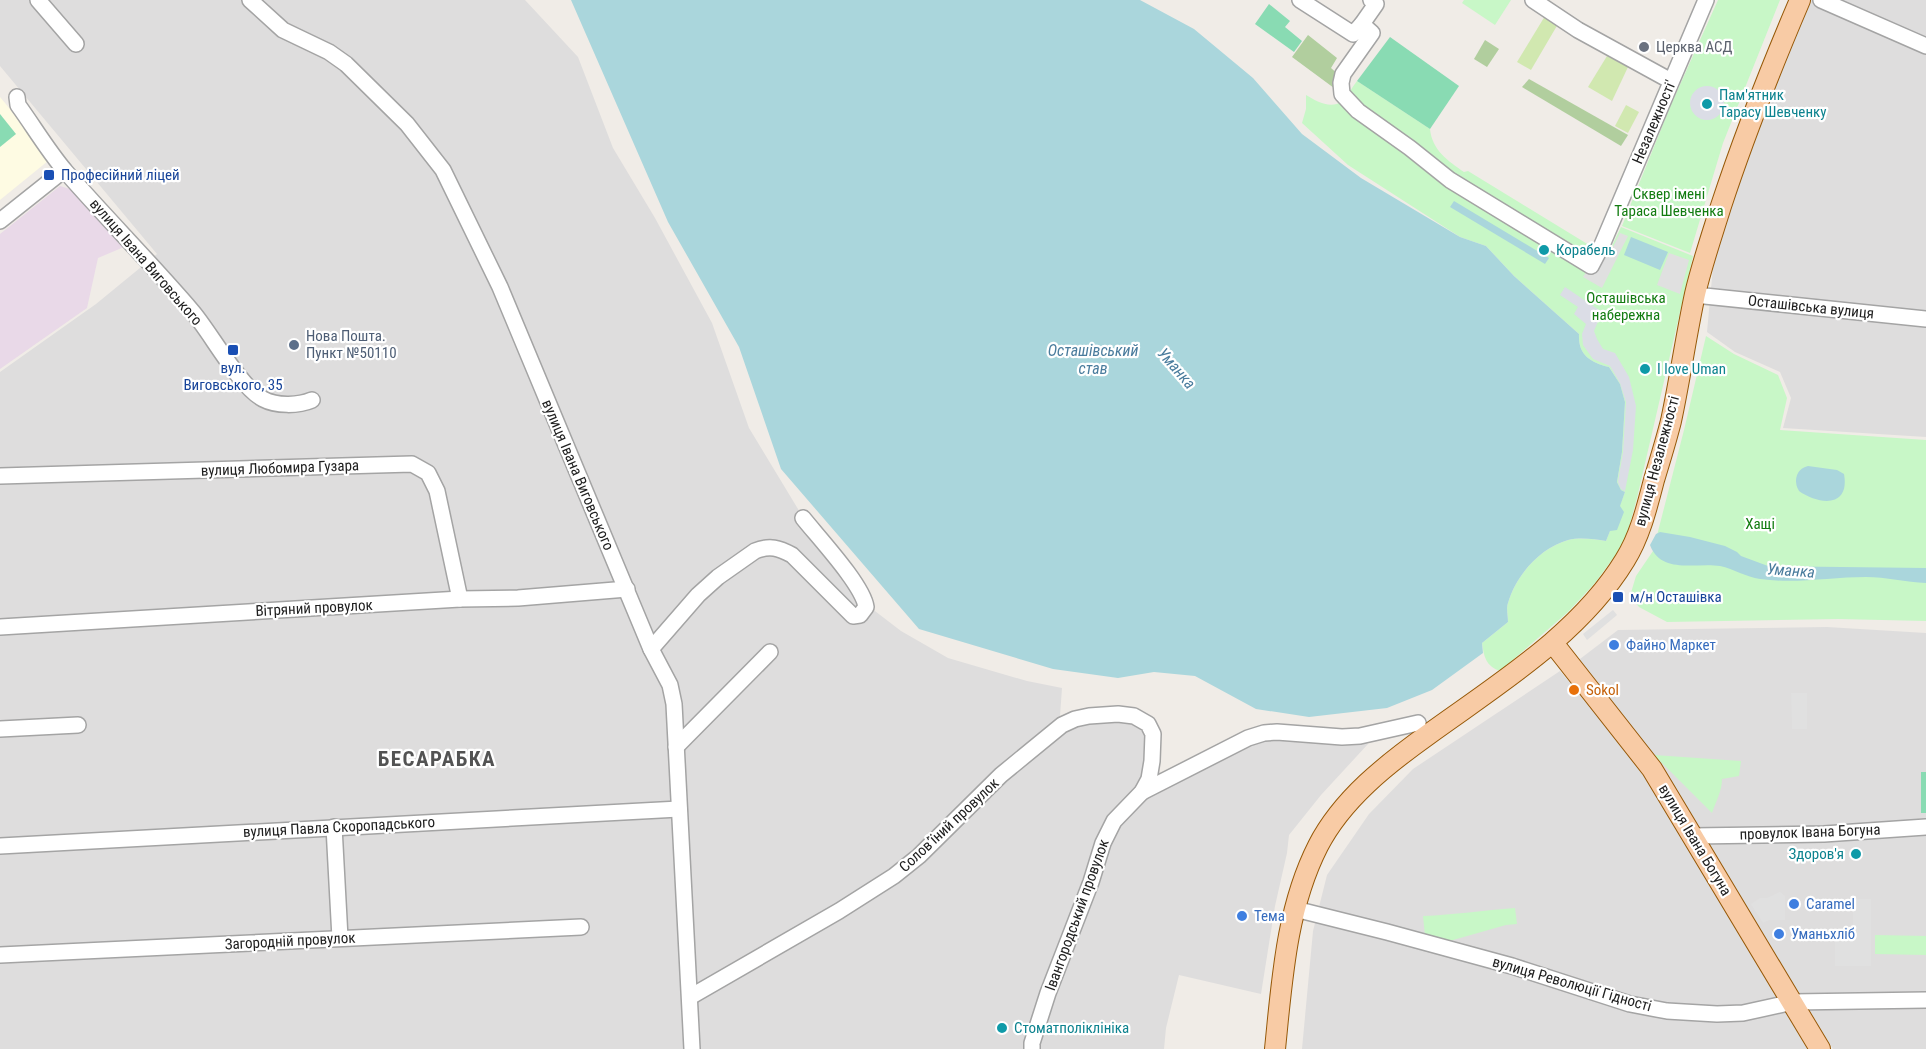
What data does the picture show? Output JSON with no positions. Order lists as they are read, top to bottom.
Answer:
{
  "streets": {
    "main road": ["вулиця Незалежності", "вулиця Івана Богуна"],
    "street": [
      "Незалежності'",
      "вулиця Івана Виговського",
      "Осташівська вулиця",
      "вулиця Любомира Гузара",
      "Вітряний провулок",
      "Соловʼїний провулок",
      "вулиця Павла Скоропадського",
      "провулок Івана Богуна",
      "Івангородський провулок",
      "Загородній провулок",
      "вулиця Революції Гідності"
    ]
  },
  "crossings": [
    ["вулиця Івана Виговського", "Вітряний провулок"],
    ["вулиця Івана Виговського", "Соловʼїний провулок"],
    ["вулиця Івана Виговського", "вулиця Павла Скоропадського"],
    ["Осташівська вулиця", "вулиця Незалежності"],
    ["вулиця Незалежності", "вулиця Івана Богуна"],
    ["вулиця Незалежності", "вулиця Революції Гідності"],
    ["вулиця Любомира Гузара", "Вітряний провулок"],
    ["Соловʼїний провулок", "Івангородський провулок"],
    ["провулок Івана Богуна", "вулиця Івана Богуна"],
    ["вулиця Івана Богуна", "вулиця Революції Гідності"]
  ],
  "districts": ["БЕСАРАБКА"],
  "water": ["Осташівський став", "Уманка"],
  "parks": ["Сквер імені Тараса Шевченка", "Осташівська набережна", "Хащі"],
  "places": {
    "other": [
      "Церква АСД",
      "Пам'ятник Тарасу Шевченку",
      "Корабель",
      "Нова Пошта. Пункт №50110",
      "I love Uman",
      "Файно Маркет",
      "Sokol",
      "Здоров'я",
      "Caramel",
      "Тема",
      "Уманьхліб",
      "Стоматполіклініка"
    ],
    "transit": ["Професійний ліцей", "вул. Виговського, 35", "м/н Осташівка"]
  }
}
